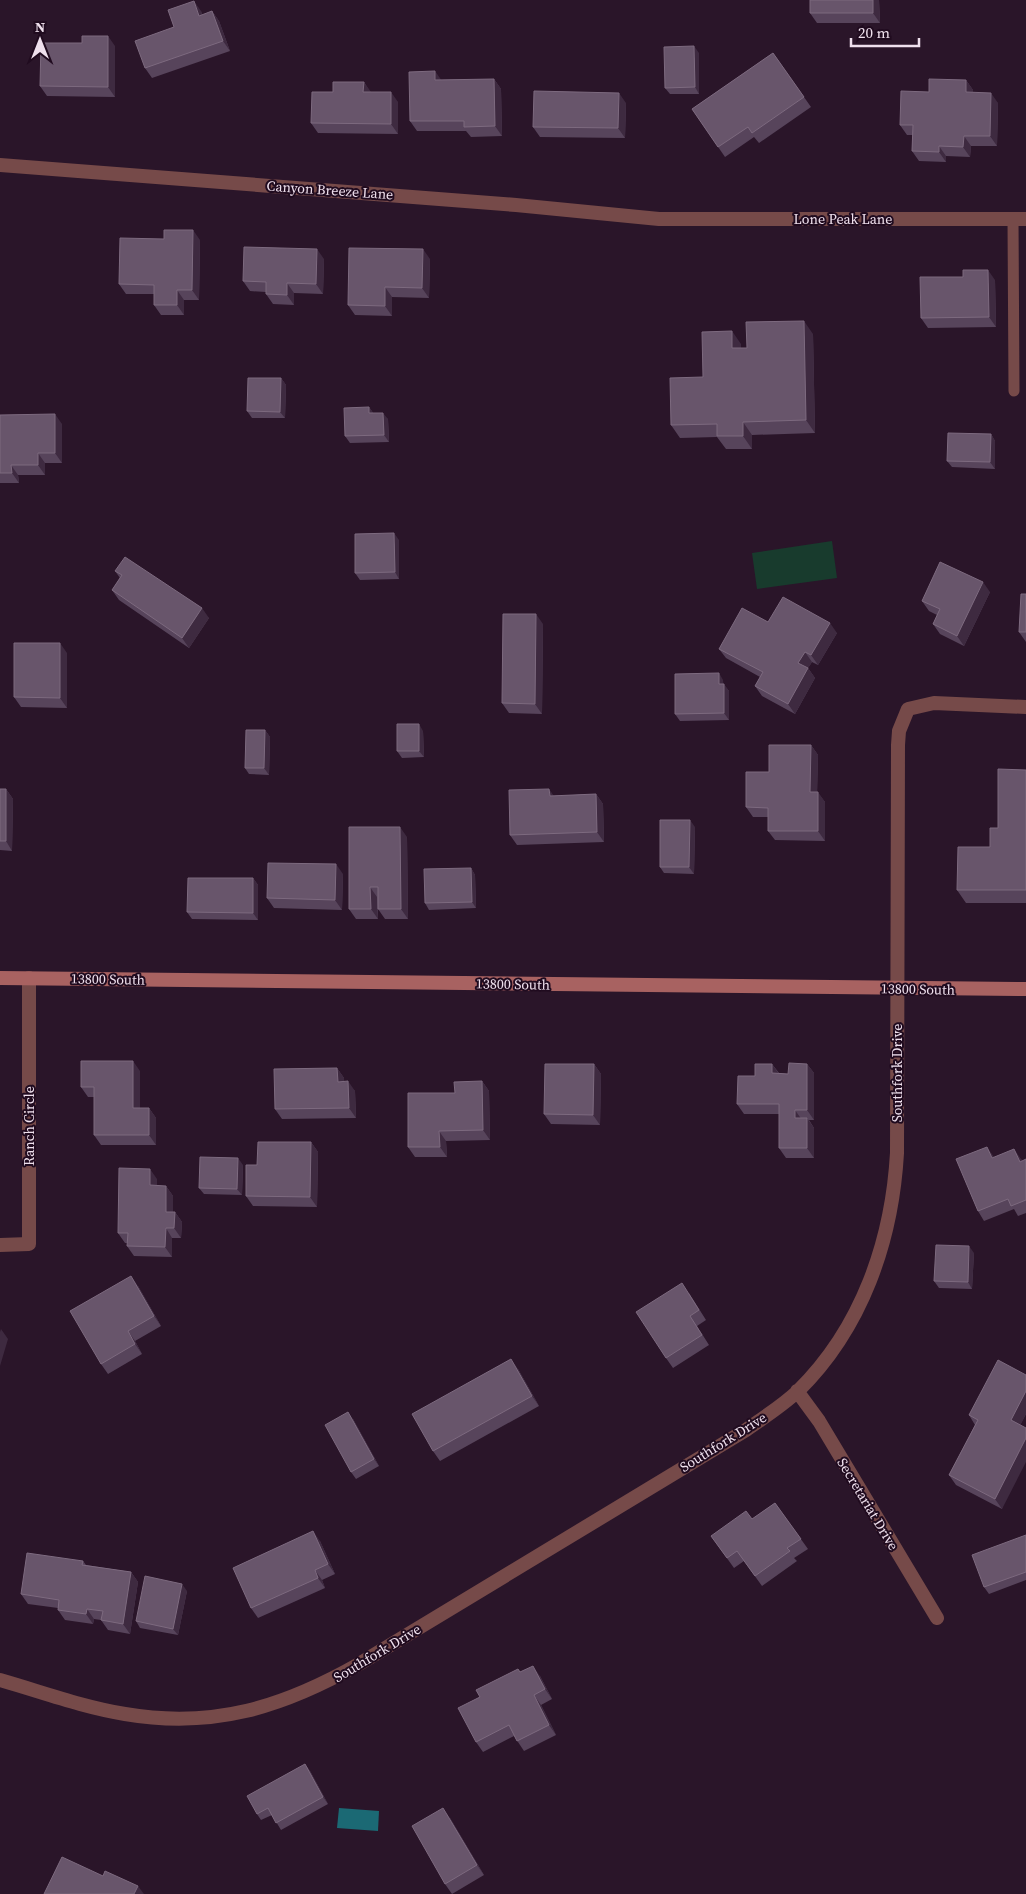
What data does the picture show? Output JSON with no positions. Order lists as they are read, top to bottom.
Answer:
{
  "streets": {
    "main road": ["13800 South"],
    "street": [
      "Canyon Breeze Lane",
      "Lone Peak Lane",
      "Southfork Drive",
      "Ranch Circle",
      "Secretariat Drive"
    ]
  },
  "crossings": [
    ["Canyon Breeze Lane", "Lone Peak Lane"],
    ["13800 South", "Southfork Drive"],
    ["13800 South", "Ranch Circle"],
    ["Southfork Drive", "Secretariat Drive"]
  ],
  "scale_bar": "20 m",
  "north": "top"
}
